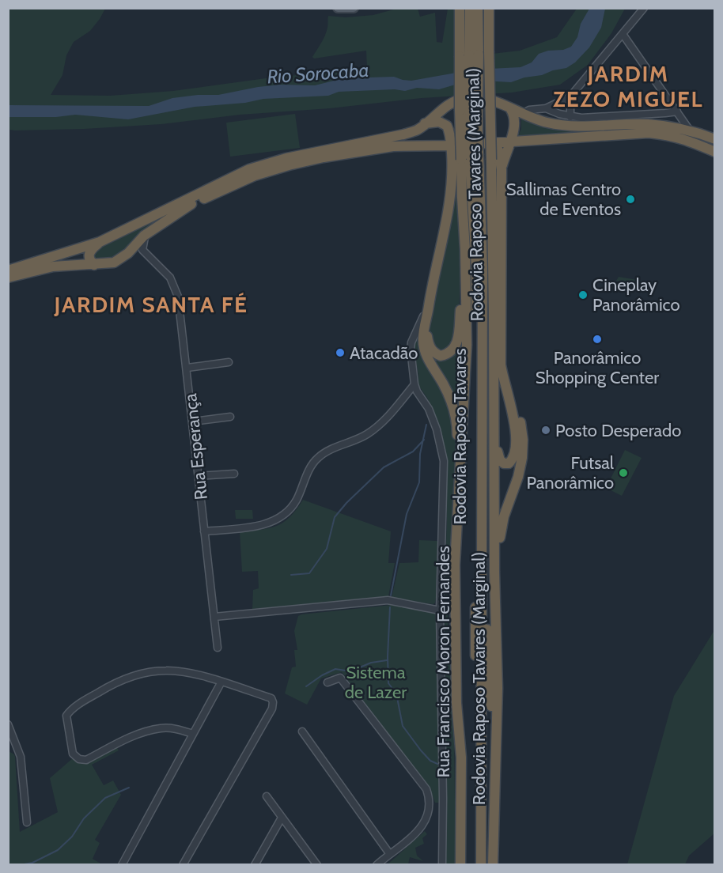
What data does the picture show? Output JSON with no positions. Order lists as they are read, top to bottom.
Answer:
{
  "streets": {
    "highway": ["Rodovia Raposo Tavares (Marginal)", "Rodovia Raposo Tavares"],
    "street": ["Rua Esperança", "Rua Francisco Moron Fernandes"]
  },
  "crossings": [
    ["Rodovia Raposo Tavares (Marginal)", "Rodovia Raposo Tavares"]
  ],
  "districts": ["JARDIM ZEZO MIGUEL", "JARDIM SANTA FÉ"],
  "water": ["Rio Sorocaba"],
  "parks": ["Sistema de Lazer"],
  "places": [
    "Sallimas Centro de Eventos",
    "Cineplay Panorâmico",
    "Panorâmico Shopping Center",
    "Atacadão",
    "Posto Desperado",
    "Futsal Panorâmico"
  ]
}
